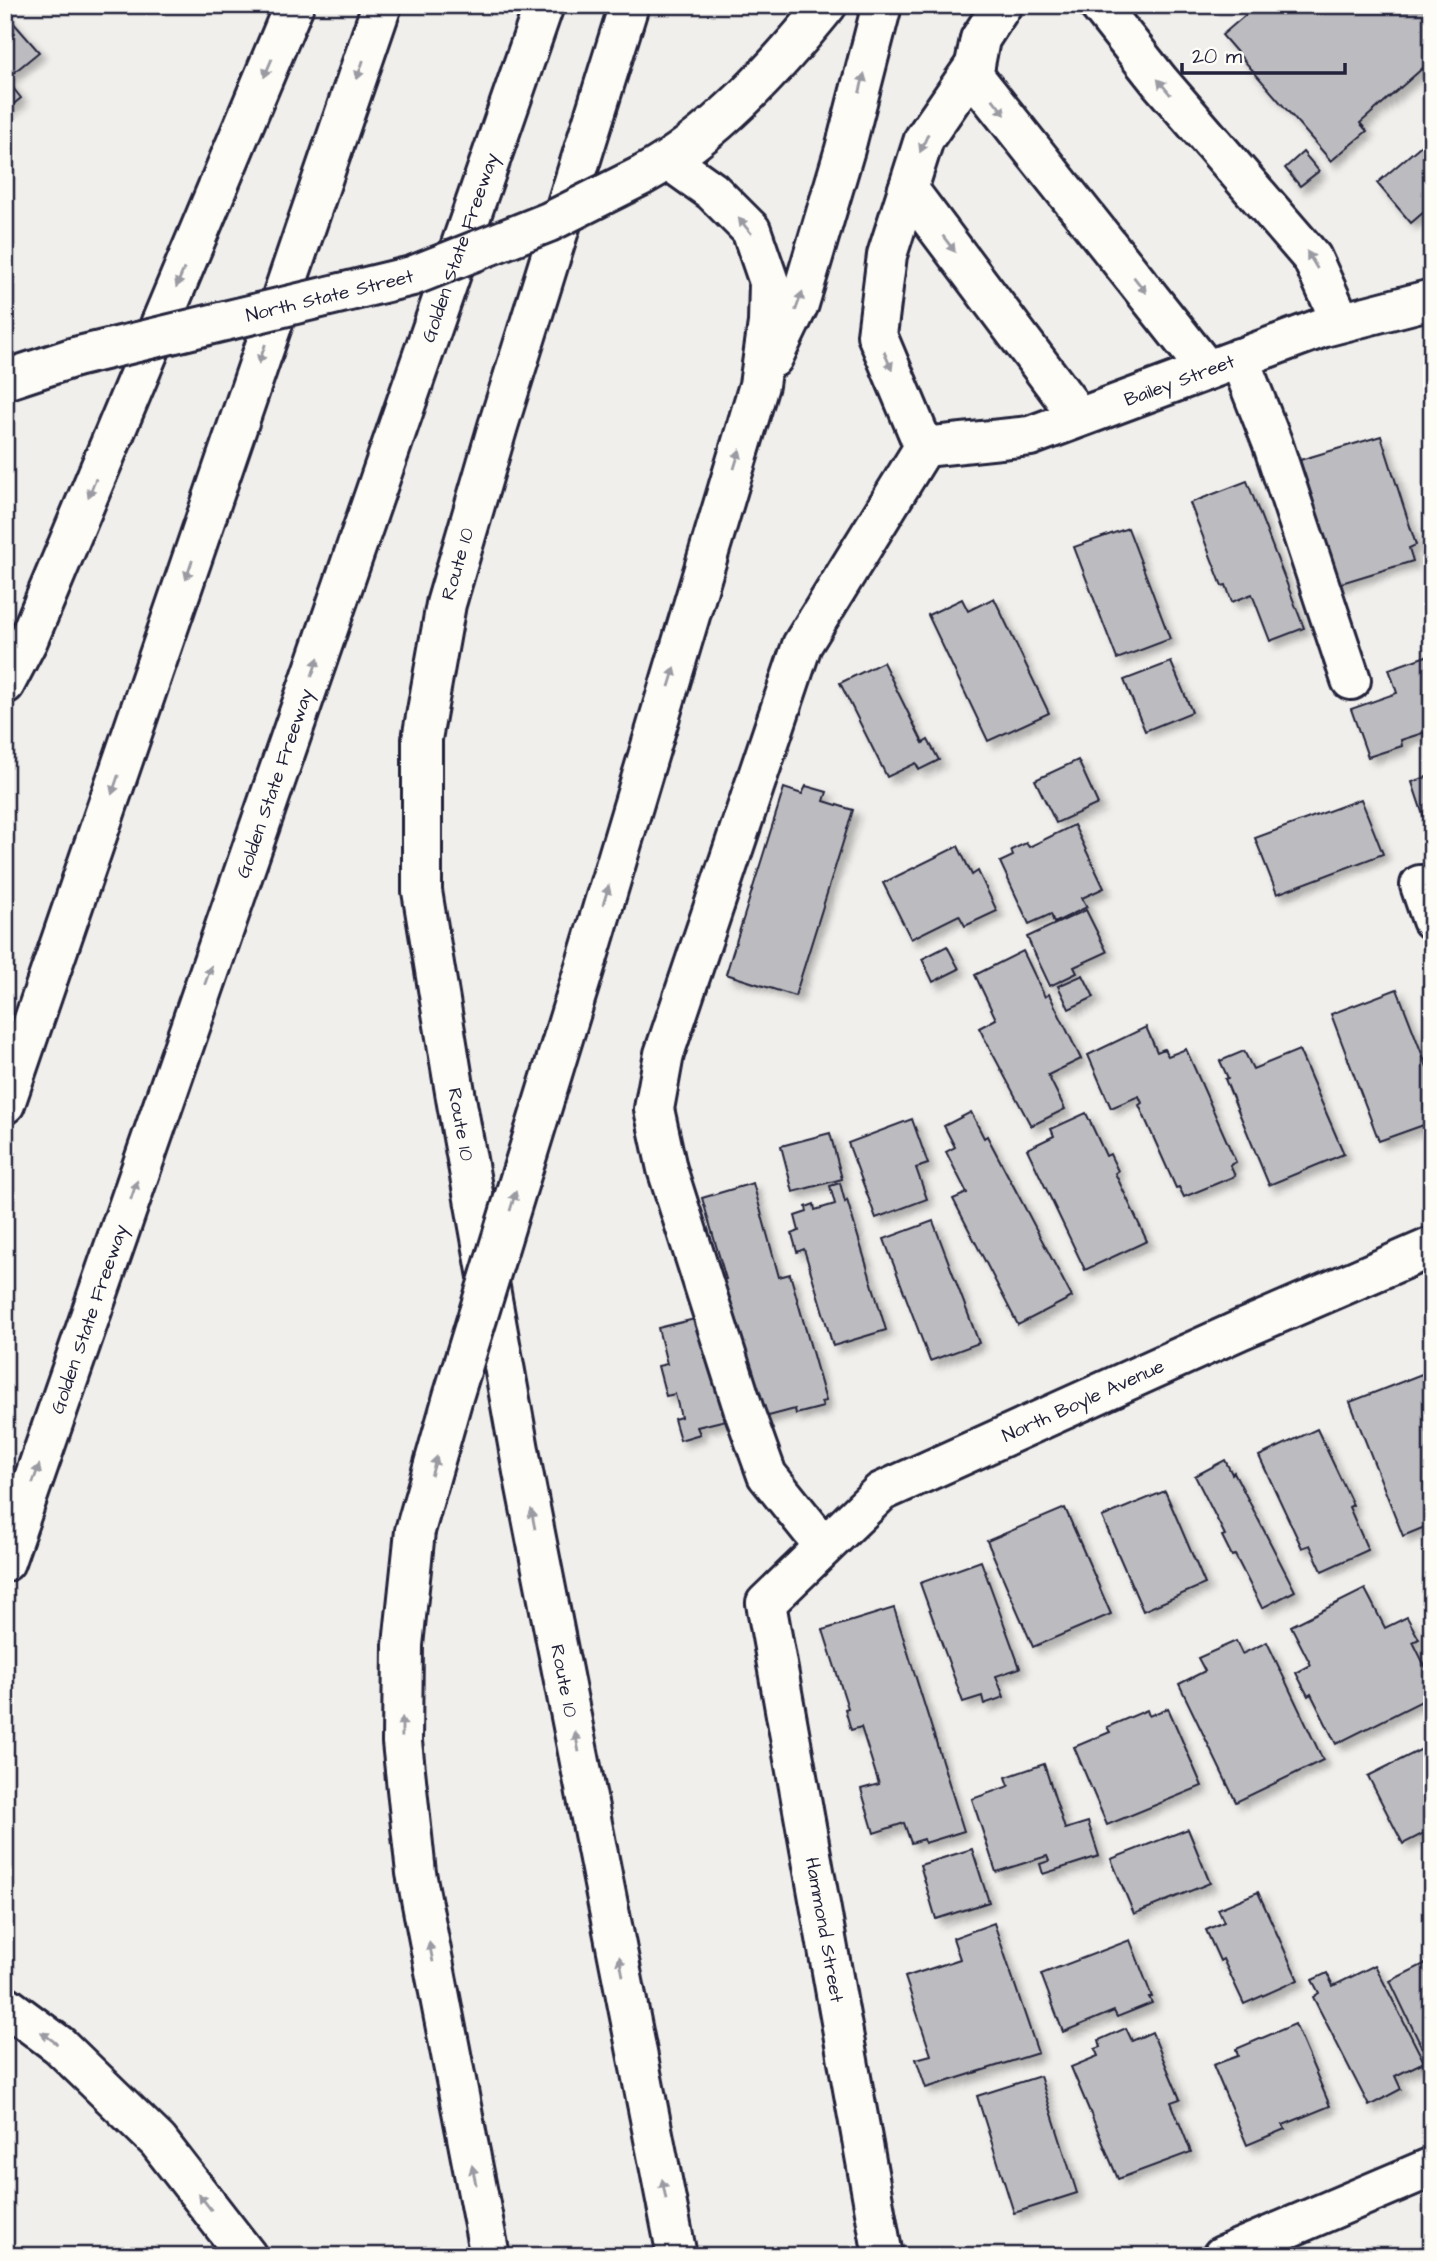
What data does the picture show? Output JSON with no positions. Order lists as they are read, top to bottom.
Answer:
{
  "streets": {
    "main road": [
      "Golden State Freeway",
      "North State Street",
      "Bailey Street",
      "Route 10",
      "North Boyle Avenue",
      "Hammond Street"
    ]
  },
  "crossings": [
    ["North Boyle Avenue", "Hammond Street"]
  ],
  "scale_bar": "20 m"
}
